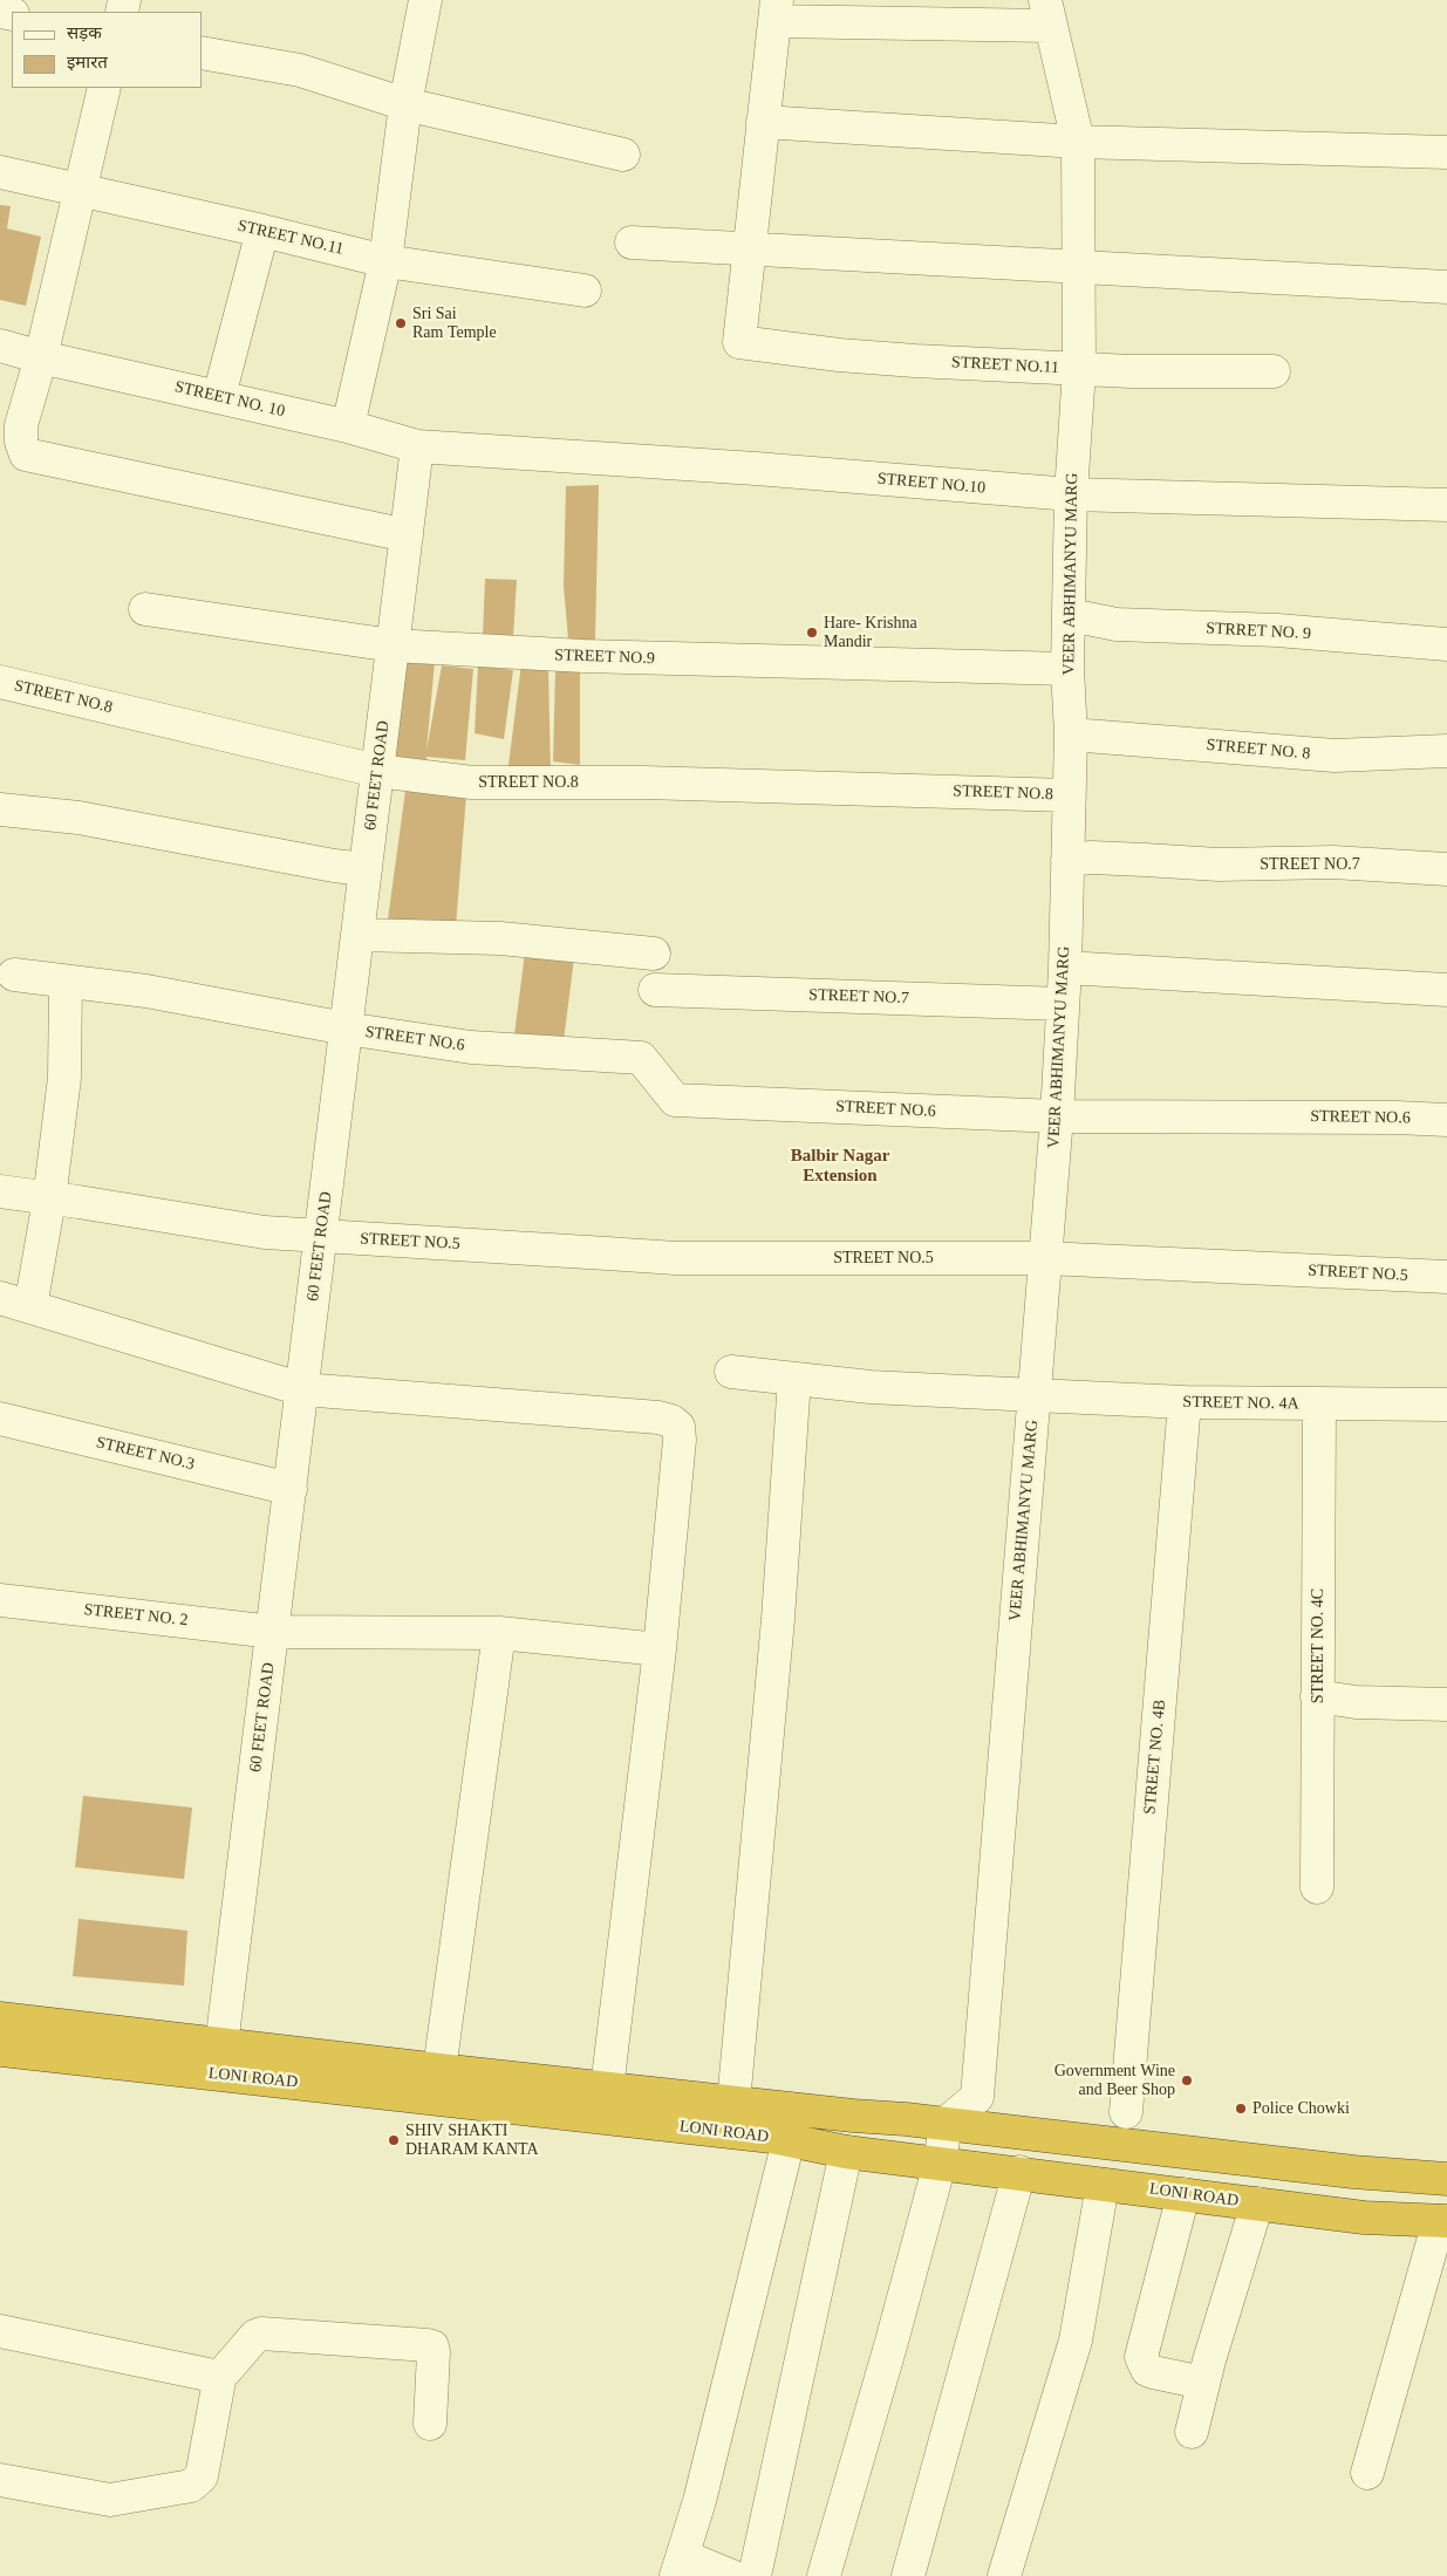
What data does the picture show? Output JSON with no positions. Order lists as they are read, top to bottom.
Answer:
{
  "streets": {
    "highway": ["LONI ROAD"],
    "street": [
      "STREET NO.11",
      "STREET NO. 10",
      "STREET NO.10",
      "VEER ABHIMANYU MARG",
      "STRRET NO. 9",
      "STREET NO.9",
      "STREET NO.8",
      "STREET NO. 8",
      "60 FEET ROAD",
      "STREET NO.7",
      "STREET NO.6",
      "STREET NO.5",
      "STREET NO. 4A",
      "STREET NO.3",
      "STREET NO. 2",
      "STREET NO. 4C",
      "STREET NO. 4B"
    ]
  },
  "crossings": [
    ["STREET NO.11", "VEER ABHIMANYU MARG"],
    ["STREET NO. 10", "STREET NO.10"],
    ["STREET NO. 10", "60 FEET ROAD"],
    ["STREET NO.10", "VEER ABHIMANYU MARG"],
    ["STREET NO.10", "60 FEET ROAD"],
    ["VEER ABHIMANYU MARG", "STRRET NO. 9"],
    ["VEER ABHIMANYU MARG", "STREET NO.9"],
    ["VEER ABHIMANYU MARG", "STREET NO.8"],
    ["VEER ABHIMANYU MARG", "STREET NO. 8"],
    ["VEER ABHIMANYU MARG", "STREET NO.7"],
    ["VEER ABHIMANYU MARG", "STREET NO.6"],
    ["VEER ABHIMANYU MARG", "STREET NO.5"],
    ["VEER ABHIMANYU MARG", "STREET NO. 4A"],
    ["VEER ABHIMANYU MARG", "LONI ROAD"],
    ["STREET NO.9", "60 FEET ROAD"],
    ["STREET NO.8", "60 FEET ROAD"],
    ["60 FEET ROAD", "STREET NO.6"],
    ["60 FEET ROAD", "STREET NO.5"],
    ["60 FEET ROAD", "STREET NO.3"],
    ["60 FEET ROAD", "STREET NO. 2"],
    ["60 FEET ROAD", "LONI ROAD"],
    ["STREET NO. 4A", "STREET NO. 4C"],
    ["STREET NO. 4A", "STREET NO. 4B"]
  ],
  "districts": ["Balbir Nagar Extension"],
  "places": [
    "Sri Sai Ram Temple",
    "Hare- Krishna Mandir",
    "Government Wine and Beer Shop",
    "Police Chowki",
    "SHIV SHAKTI DHARAM KANTA"
  ],
  "legend": ["सड़क", "इमारत"]
}
